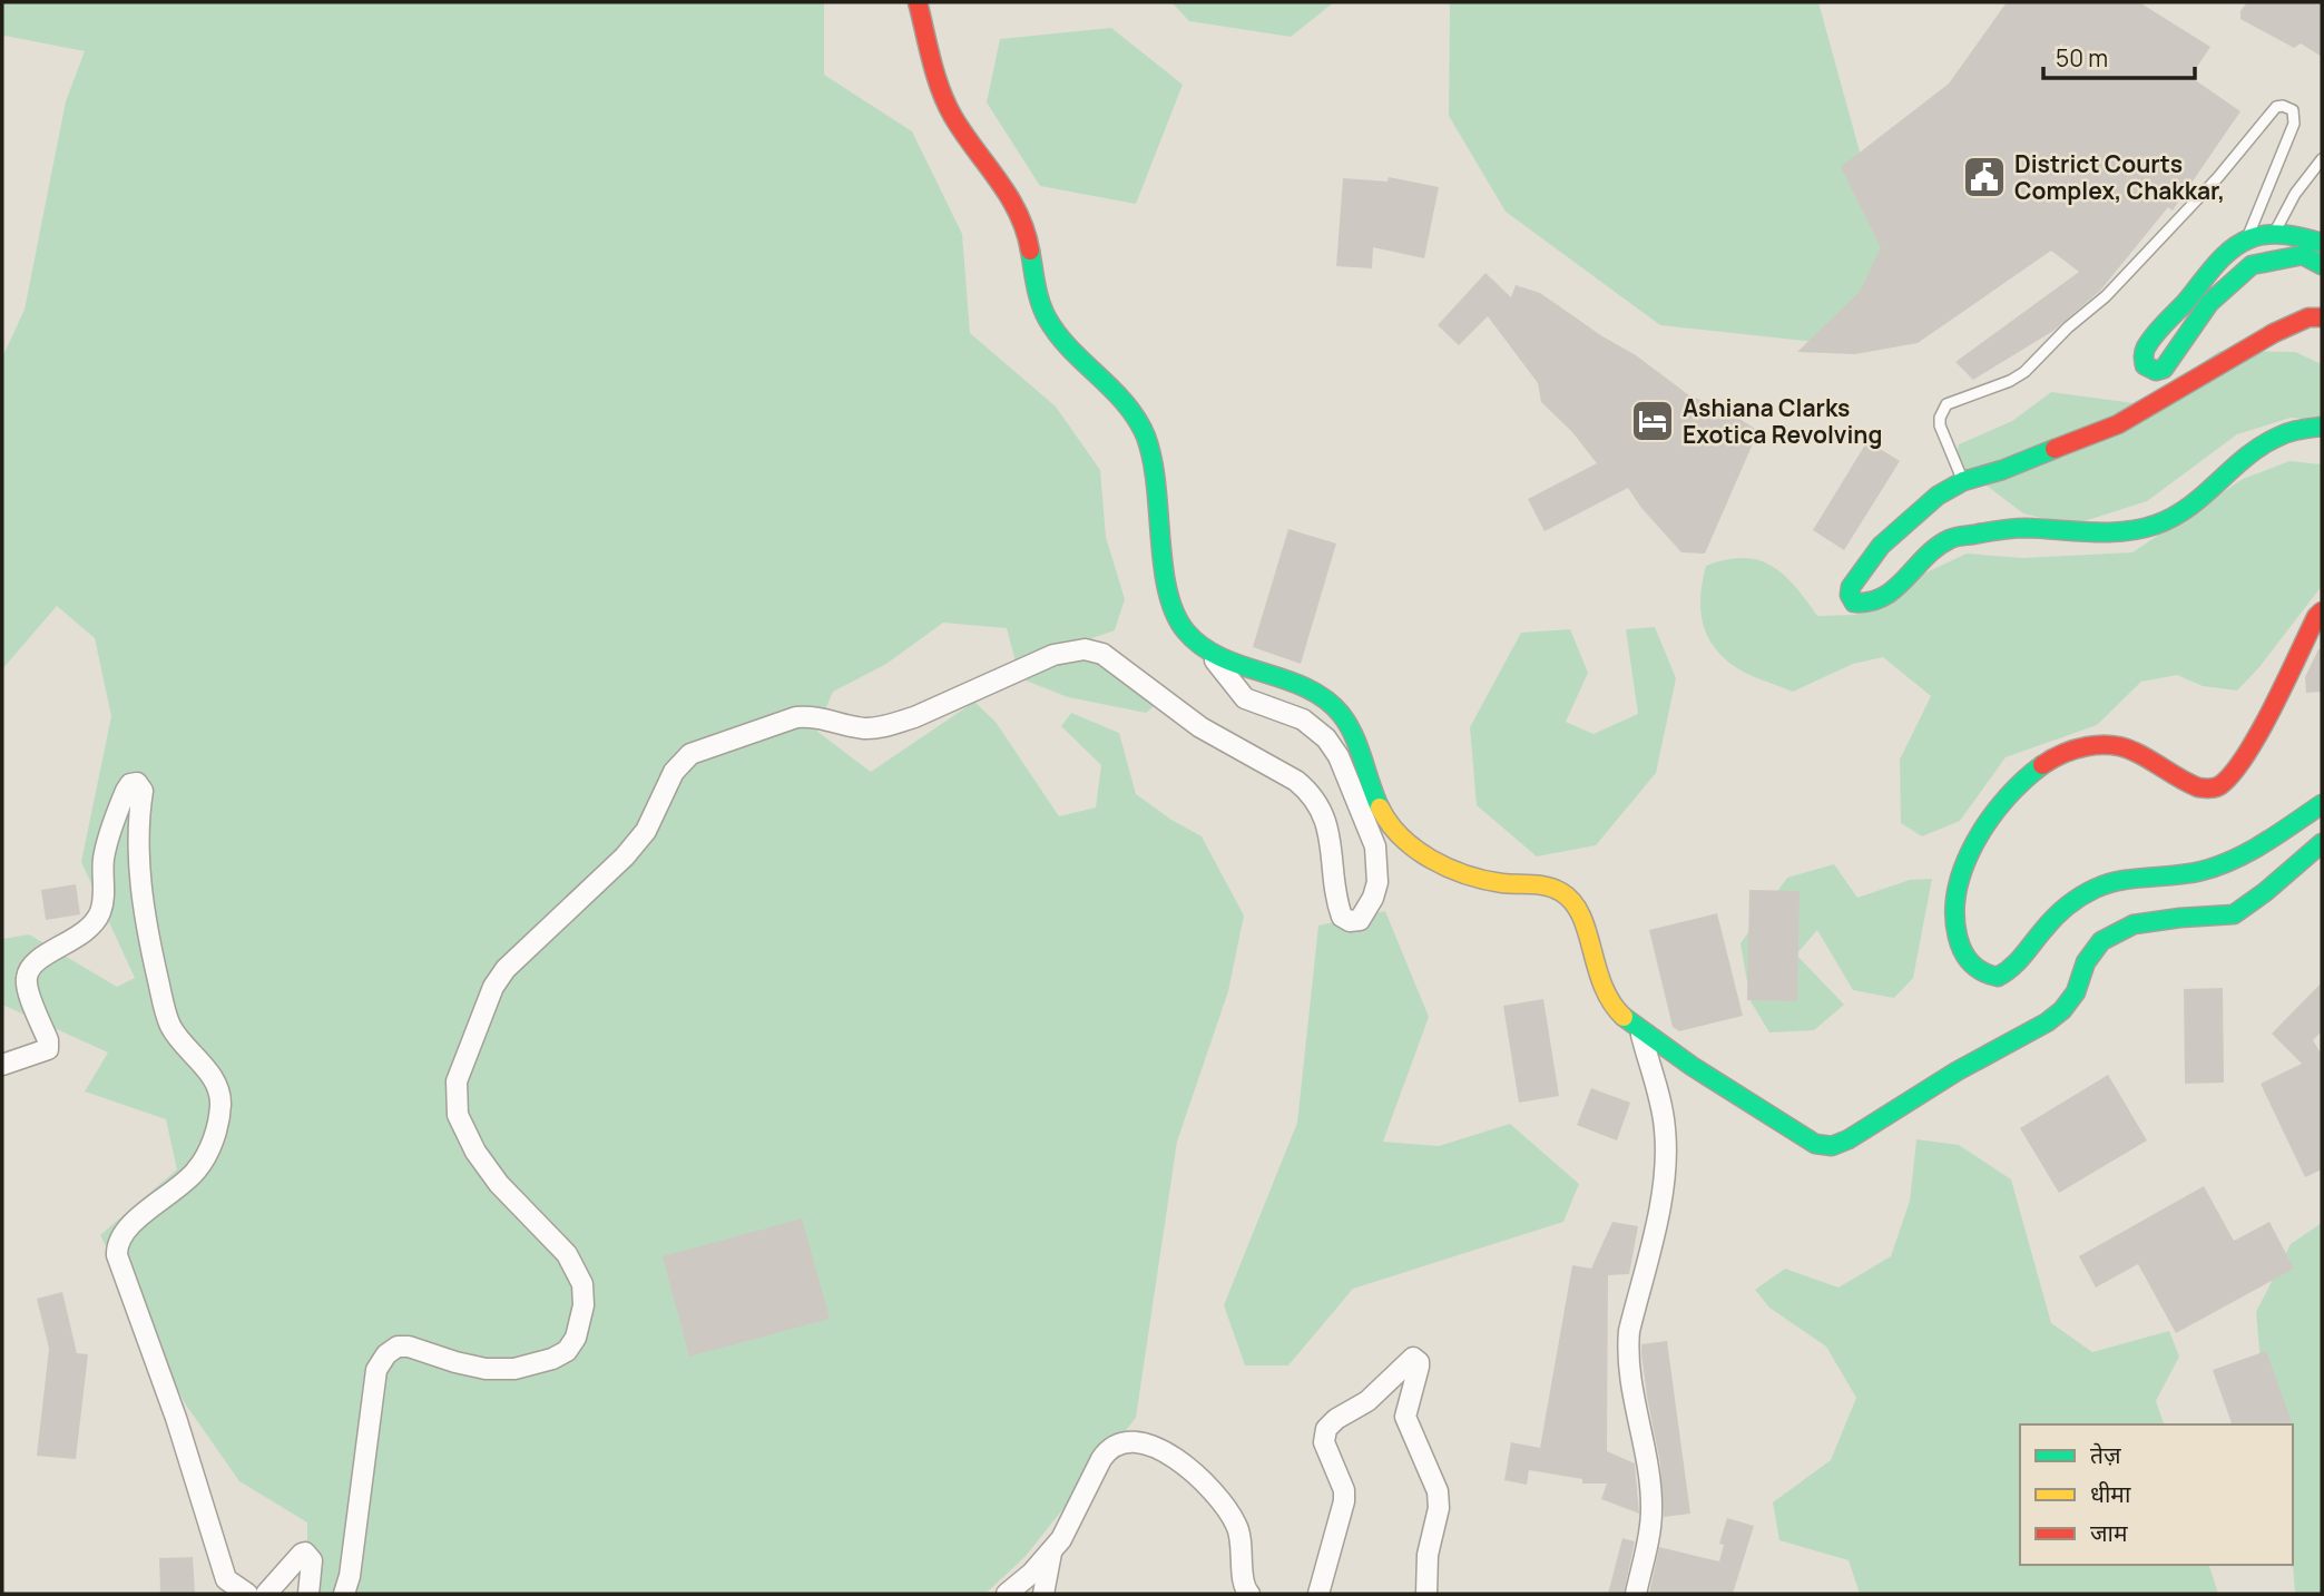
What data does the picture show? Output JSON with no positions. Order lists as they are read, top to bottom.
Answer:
{
  "places": {
    "public building": ["District Courts Complex, Chakkar,"],
    "hotel": ["Ashiana Clarks Exotica Revolving"]
  },
  "legend": ["तेज़", "धीमा", "जाम"],
  "scale_bar": "50 m"
}
